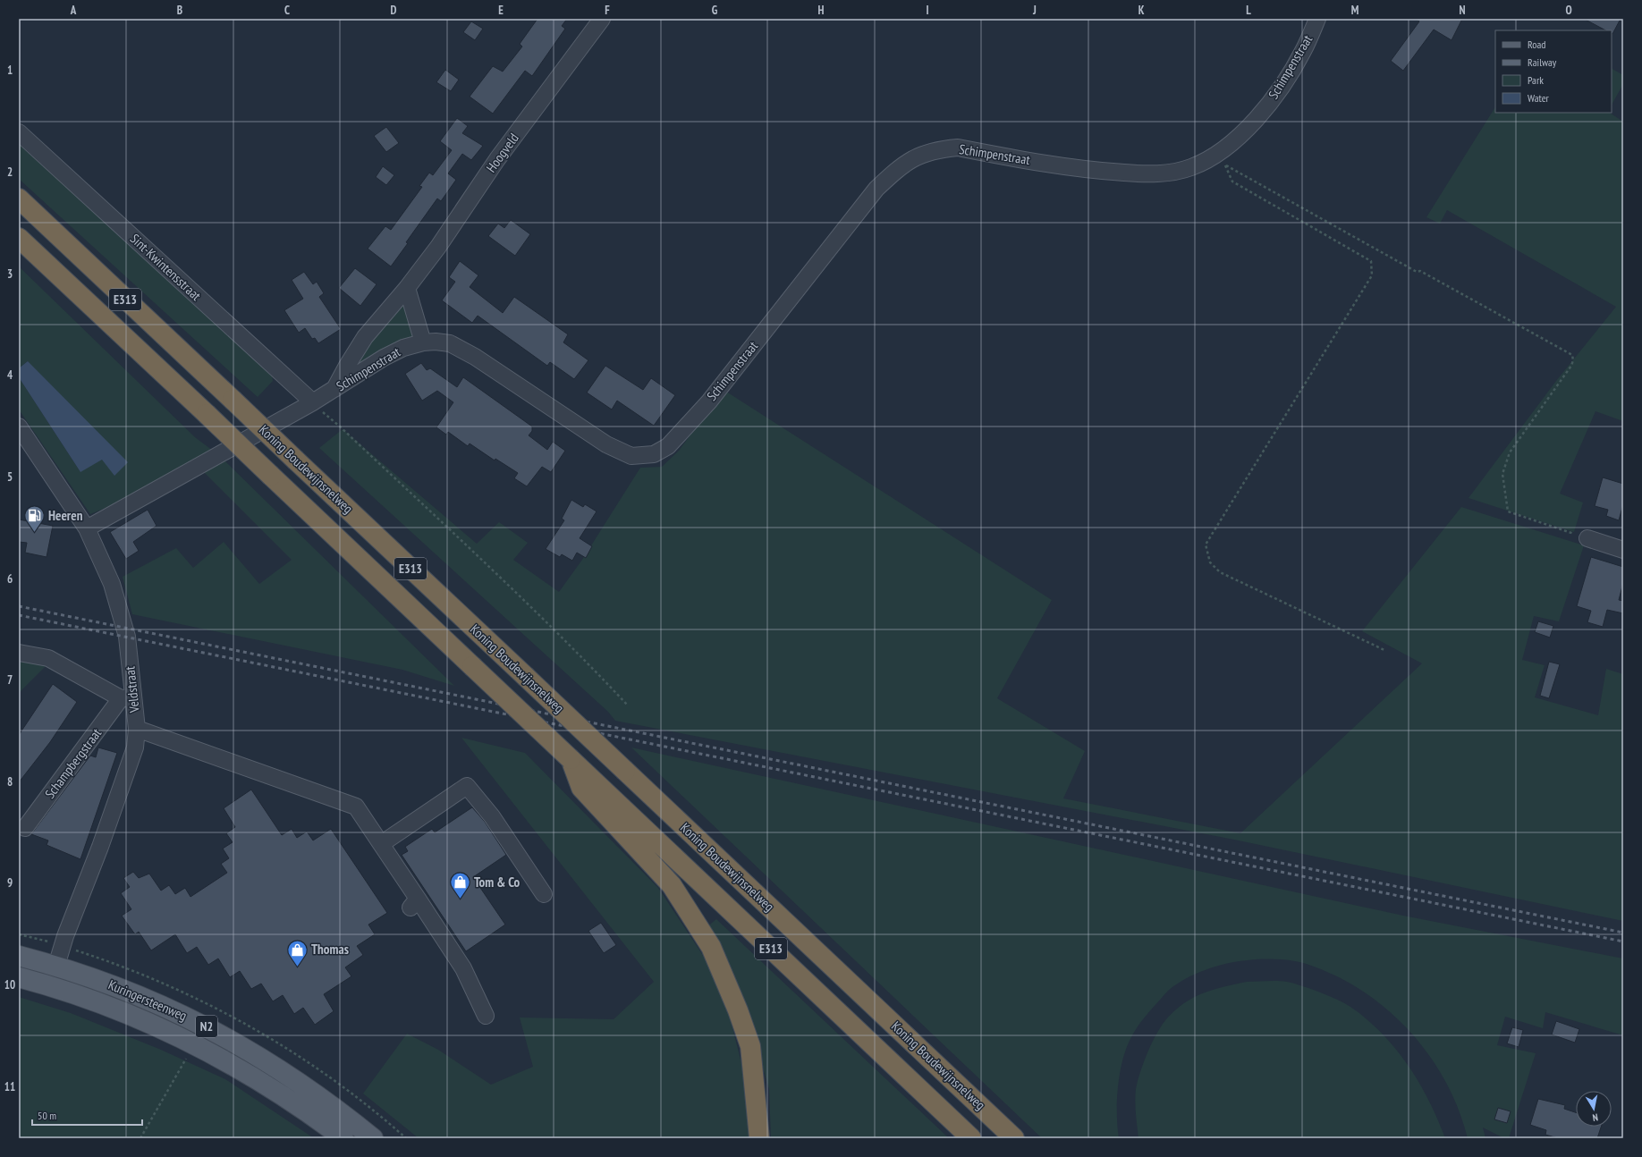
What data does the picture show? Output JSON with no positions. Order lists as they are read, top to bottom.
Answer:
{
  "streets": {
    "highway": ["E313", "Koning Boudewijnsnelweg"],
    "main road": ["Kuringersteenweg", "N2"],
    "street": [
      "Schimpenstraat",
      "Hoogveld",
      "Sint-Kwintensstraat",
      "Veldstraat",
      "Schampbergstraat"
    ]
  },
  "crossings": [
    ["Schimpenstraat", "Hoogveld"],
    ["Schimpenstraat", "Sint-Kwintensstraat"],
    ["Schimpenstraat", "Veldstraat"],
    ["Veldstraat", "Schampbergstraat"],
    ["Veldstraat", "Kuringersteenweg"]
  ],
  "places": {
    "fuel station": ["Heeren"],
    "shop": ["Tom & Co", "Thomas"]
  },
  "legend": [
    "Road",
    "Railway",
    "Park",
    "Water"
  ],
  "scale_bar": "50 m",
  "north": "bottom",
  "grid": {
    "columns": [
      "A",
      "B",
      "C",
      "D",
      "E",
      "F",
      "G",
      "H",
      "I",
      "J",
      "K",
      "L",
      "M",
      "N",
      "O"
    ],
    "rows": [
      "1",
      "2",
      "3",
      "4",
      "5",
      "6",
      "7",
      "8",
      "9",
      "10",
      "11"
    ]
  }
}
